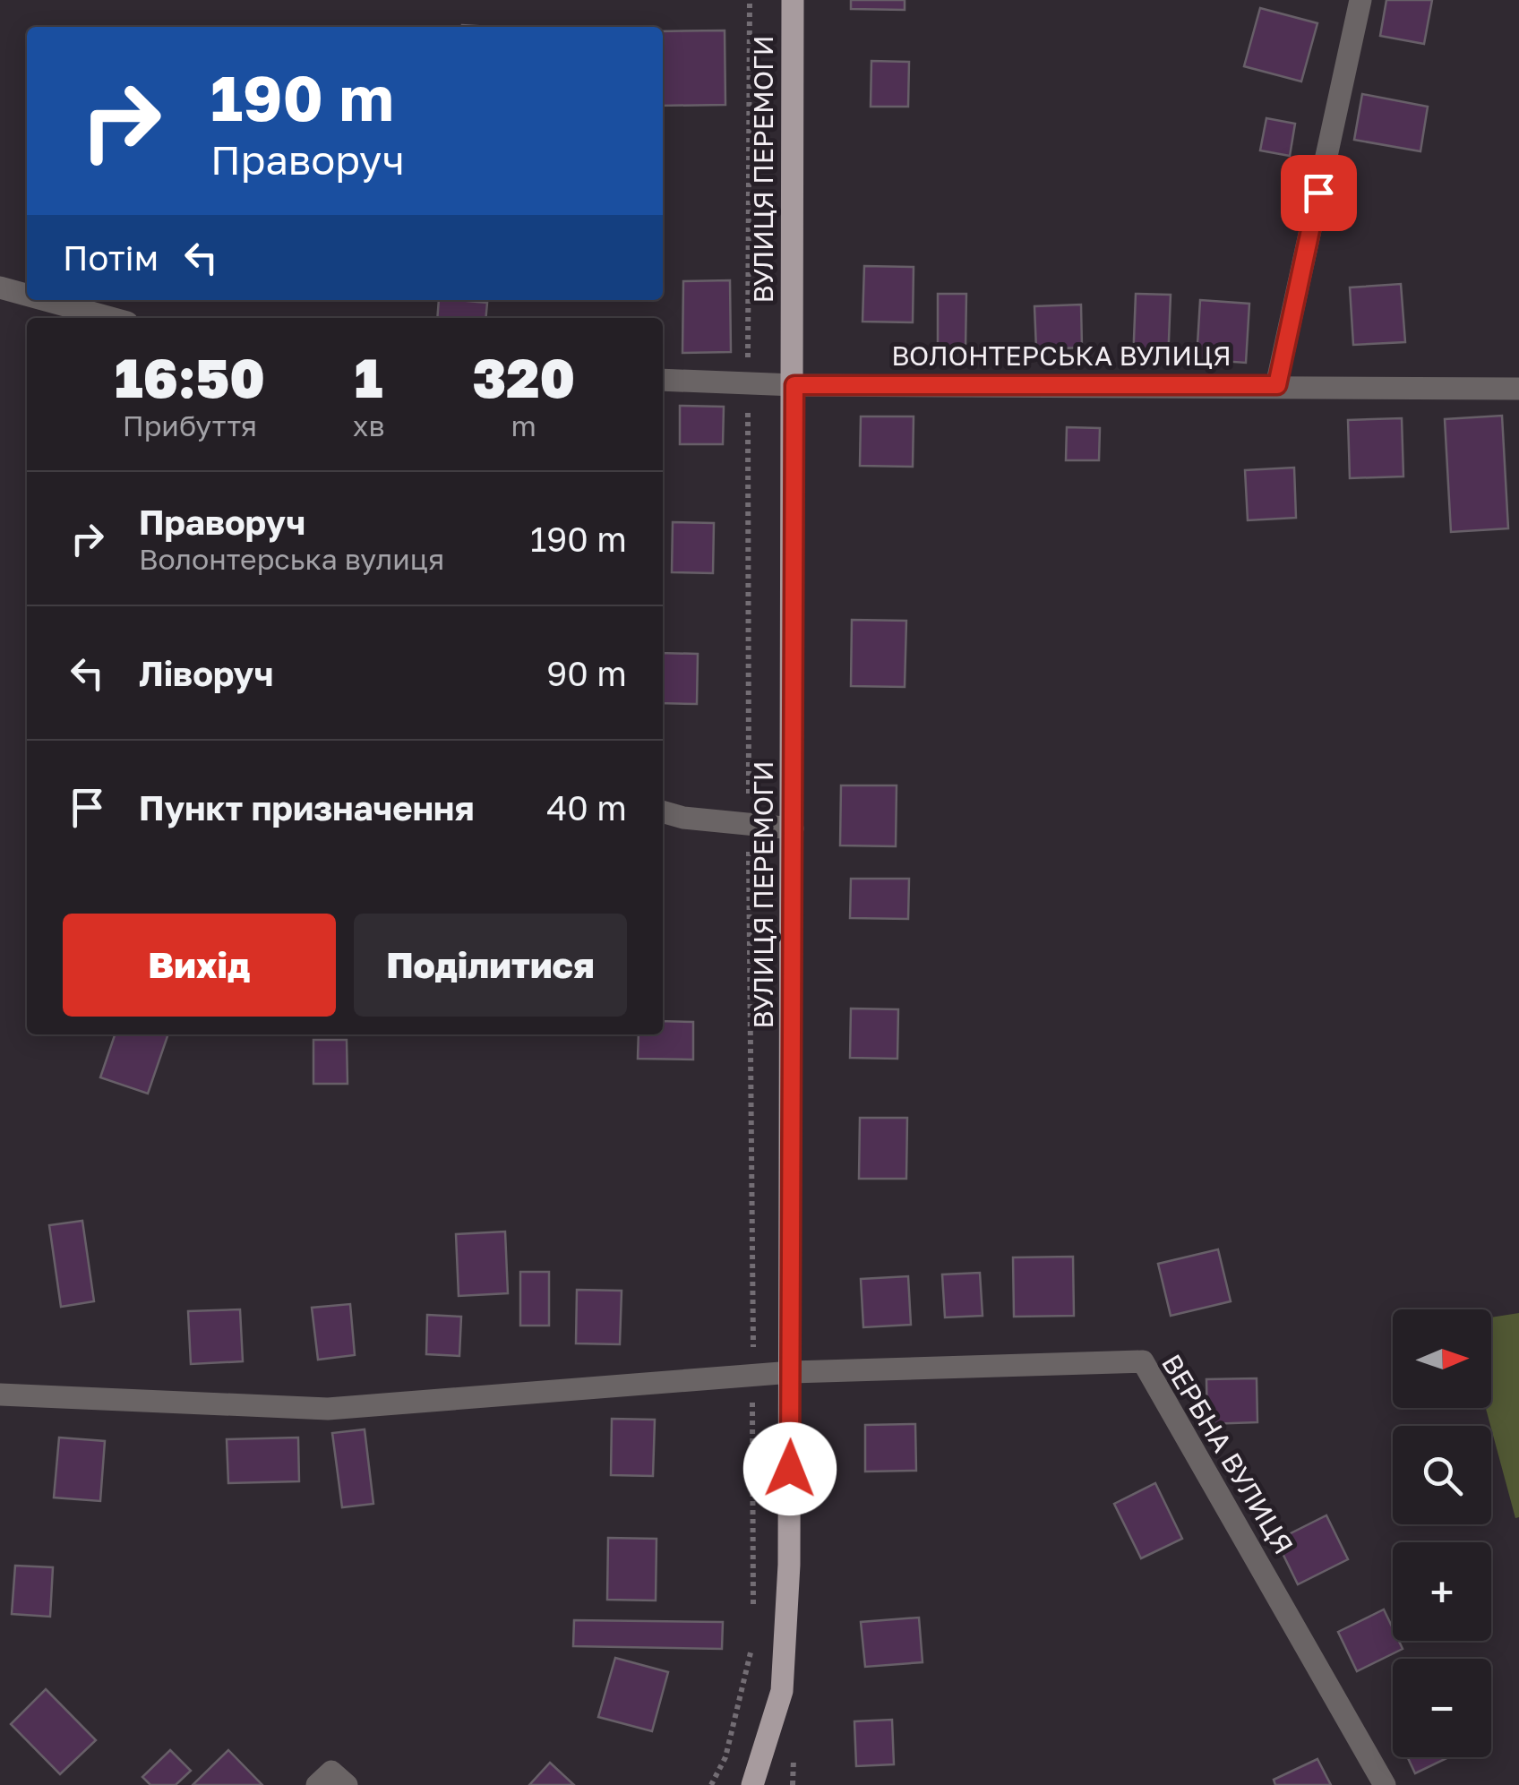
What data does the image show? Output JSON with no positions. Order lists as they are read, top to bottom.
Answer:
{
  "streets": {
    "main road": ["ВУЛИЦЯ ПЕРЕМОГИ"],
    "street": ["ВОЛОНТЕРСЬКА ВУЛИЦЯ", "ВЕРБНА ВУЛИЦЯ"]
  },
  "crossings": [
    ["ВУЛИЦЯ ПЕРЕМОГИ", "ВОЛОНТЕРСЬКА ВУЛИЦЯ"],
    ["ВУЛИЦЯ ПЕРЕМОГИ", "ВЕРБНА ВУЛИЦЯ"]
  ],
  "north": "right",
  "page": {
    "turn": ["190 m", "Праворуч"],
    "then": "Потім",
    "eta": [
      "16:50",
      "Прибуття",
      "1",
      "хв",
      "320",
      "m"
    ],
    "list": [
      {
        "name": "Праворуч",
        "note": "Волонтерська вулиця",
        "value": "190 m"
      },
      {
        "name": "Ліворуч",
        "value": "90 m"
      },
      {
        "name": "Пункт призначення",
        "value": "40 m"
      }
    ],
    "buttons": ["Вихід", "Поділитися"],
    "map_buttons": ["+", "−"]
  }
}
